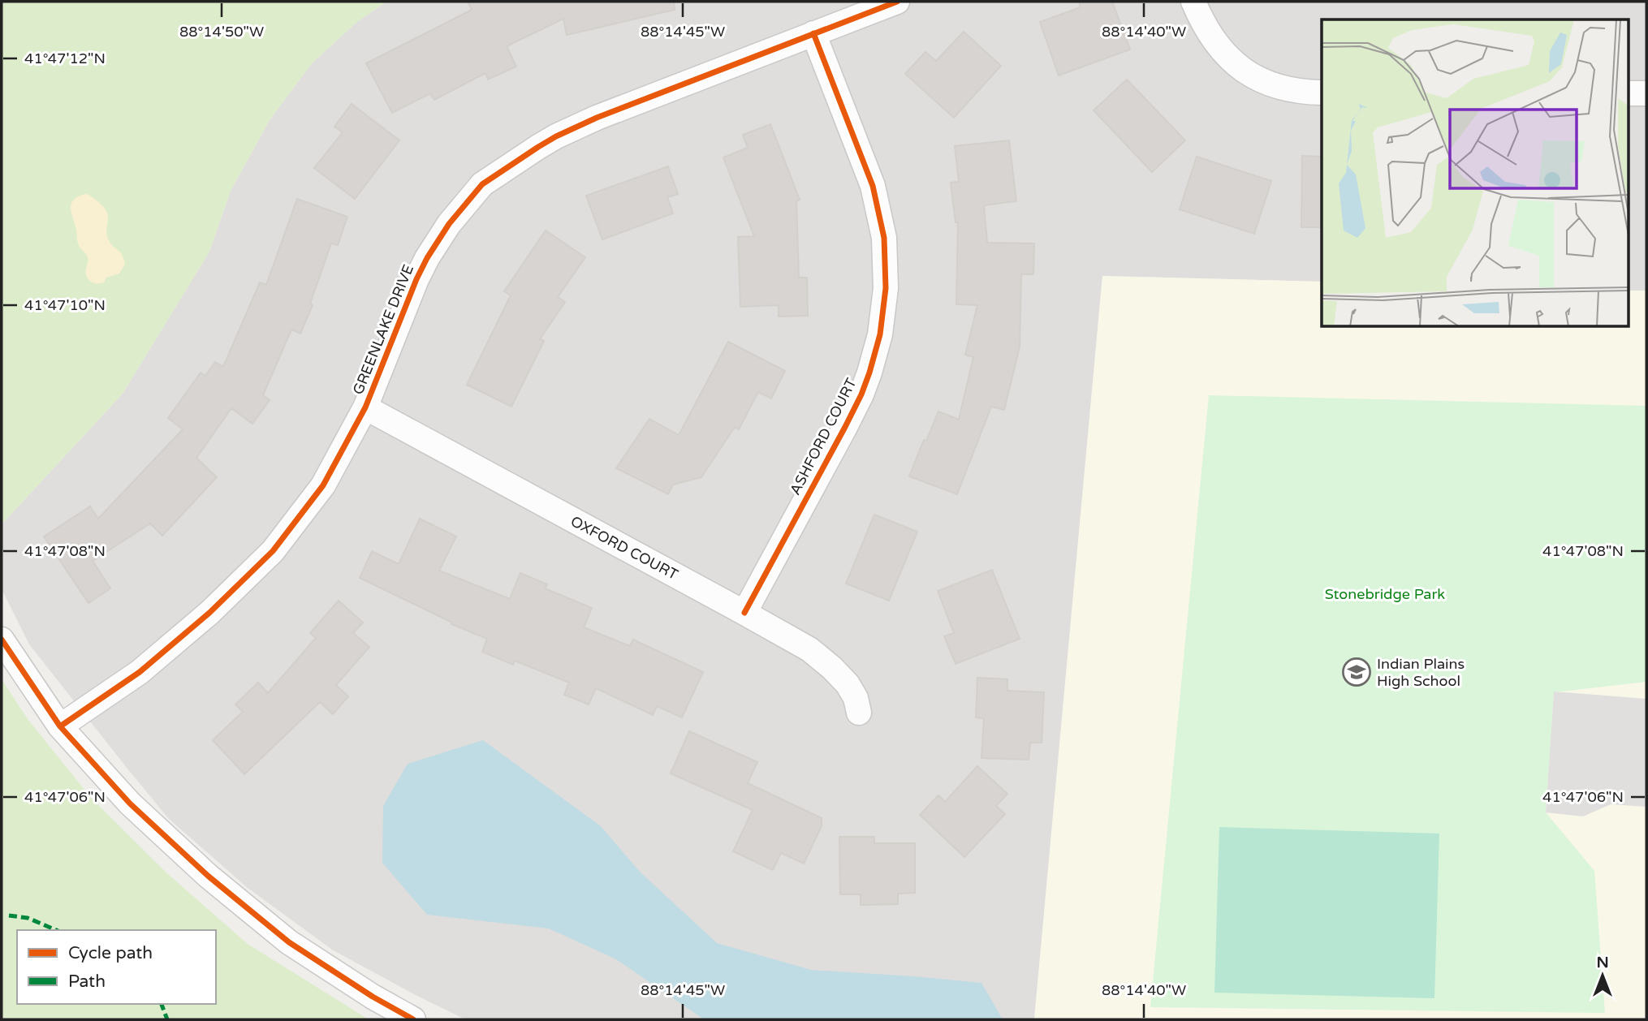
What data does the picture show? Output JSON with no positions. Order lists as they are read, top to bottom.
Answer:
{
  "streets": {
    "street": ["GREENLAKE DRIVE", "ASHFORD COURT", "OXFORD COURT"]
  },
  "crossings": [
    ["GREENLAKE DRIVE", "ASHFORD COURT"],
    ["GREENLAKE DRIVE", "OXFORD COURT"],
    ["ASHFORD COURT", "OXFORD COURT"]
  ],
  "parks": ["Stonebridge Park"],
  "places": {
    "school or university": ["Indian Plains High School"]
  },
  "legend": ["Cycle path", "Path"],
  "north": "top",
  "coordinates": [
    "88°14'50\"W",
    "88°14'45\"W",
    "88°14'40\"W",
    "41°47'12\"N",
    "41°47'10\"N",
    "41°47'08\"N",
    "41°47'06\"N"
  ]
}
